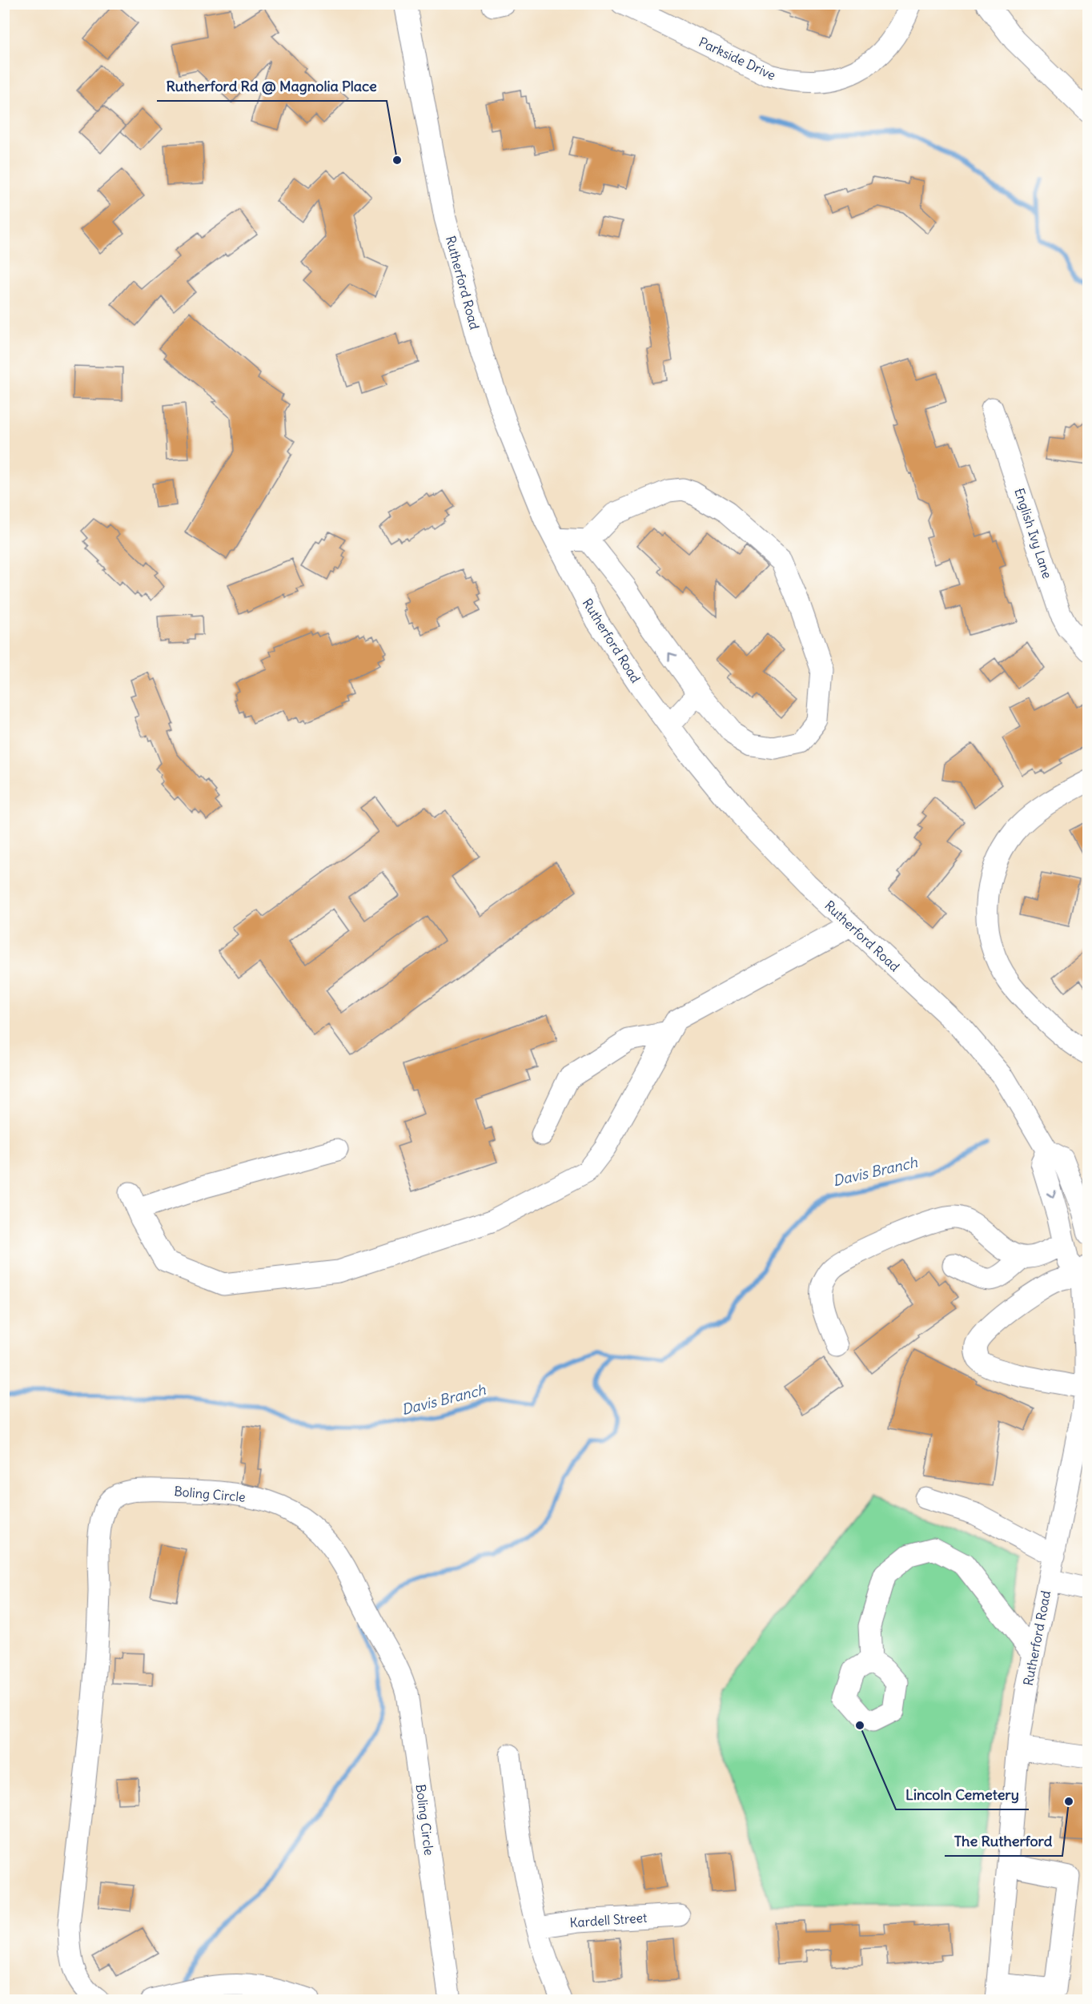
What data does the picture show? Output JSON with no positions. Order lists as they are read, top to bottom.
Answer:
{
  "streets": {
    "street": [
      "Parkside Drive",
      "Rutherford Road",
      "English Ivy Lane",
      "Boling Circle",
      "Kardell Street"
    ]
  },
  "water": ["Davis Branch"],
  "places": ["Rutherford Rd @ Magnolia Place", "Lincoln Cemetery", "The Rutherford"]
}
